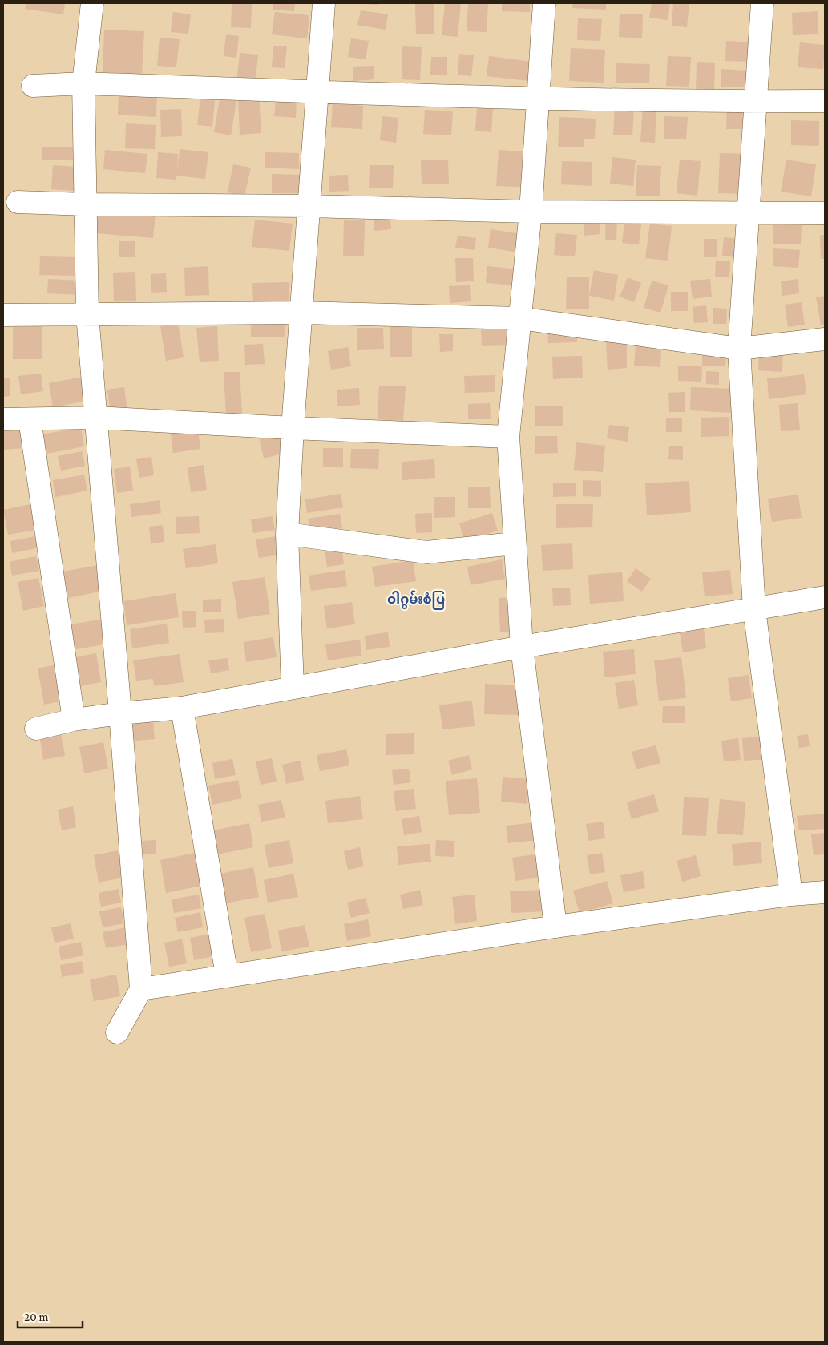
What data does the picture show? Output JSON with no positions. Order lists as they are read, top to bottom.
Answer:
{
  "districts": ["ဝါဂွမ်းစံပြ"],
  "scale_bar": "20 m"
}
